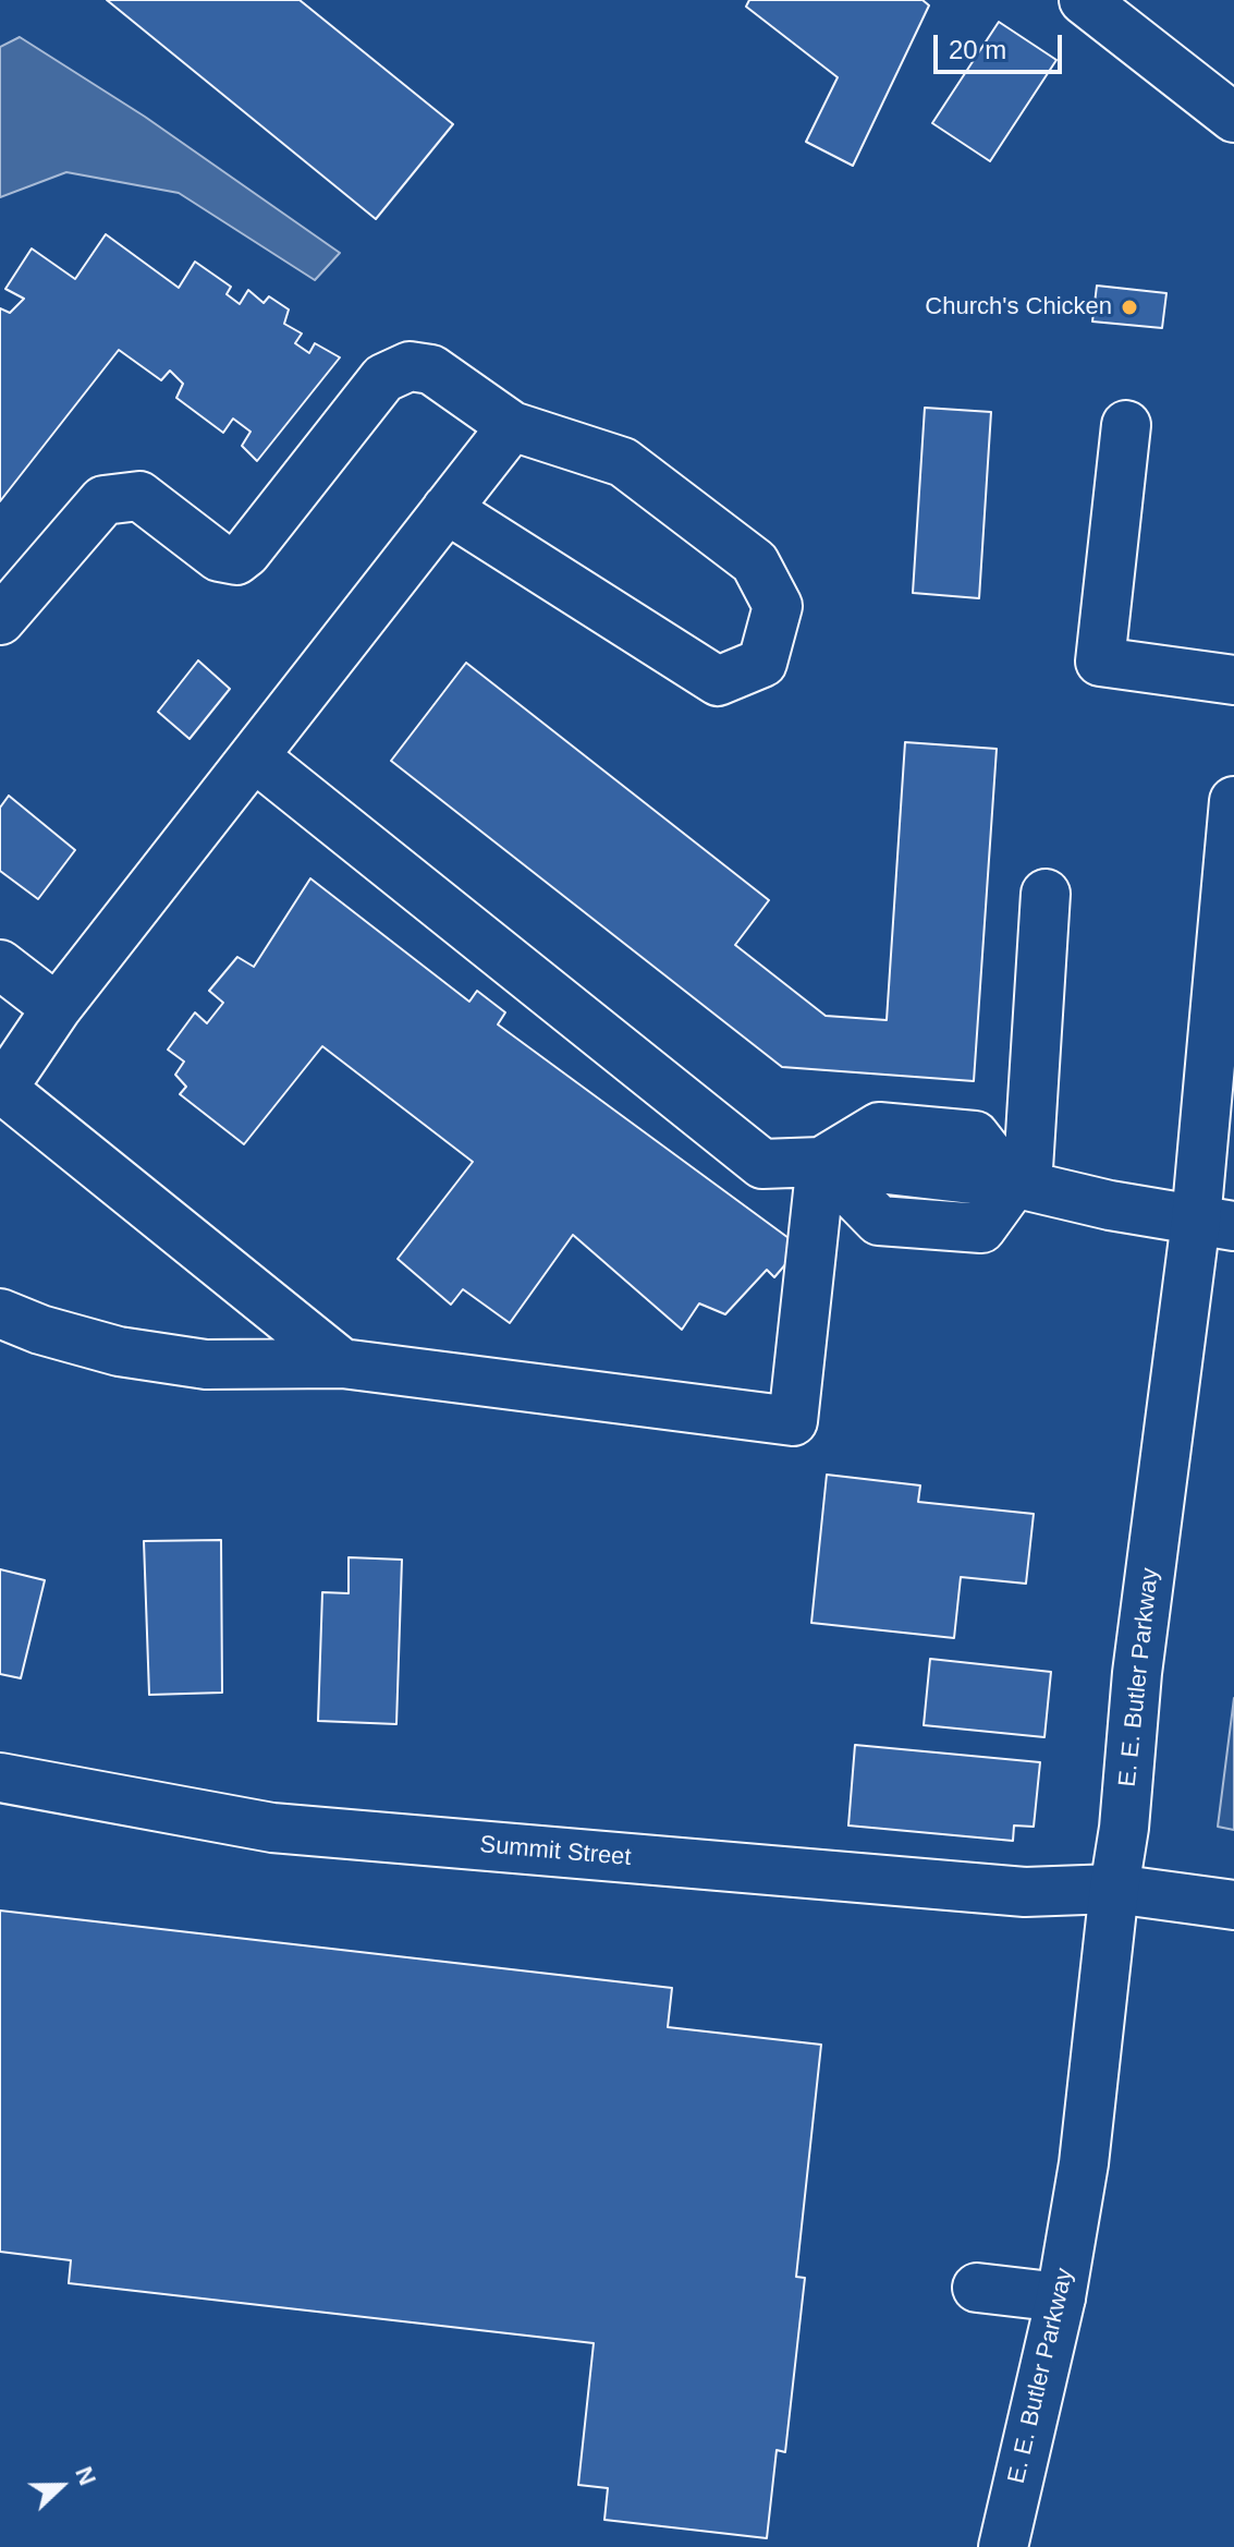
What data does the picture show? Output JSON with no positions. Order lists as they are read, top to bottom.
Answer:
{
  "streets": {
    "main road": ["E. E. Butler Parkway", "Summit Street"]
  },
  "crossings": [
    ["E. E. Butler Parkway", "Summit Street"]
  ],
  "places": ["Church's Chicken"],
  "scale_bar": "20 m",
  "north": "right"
}
